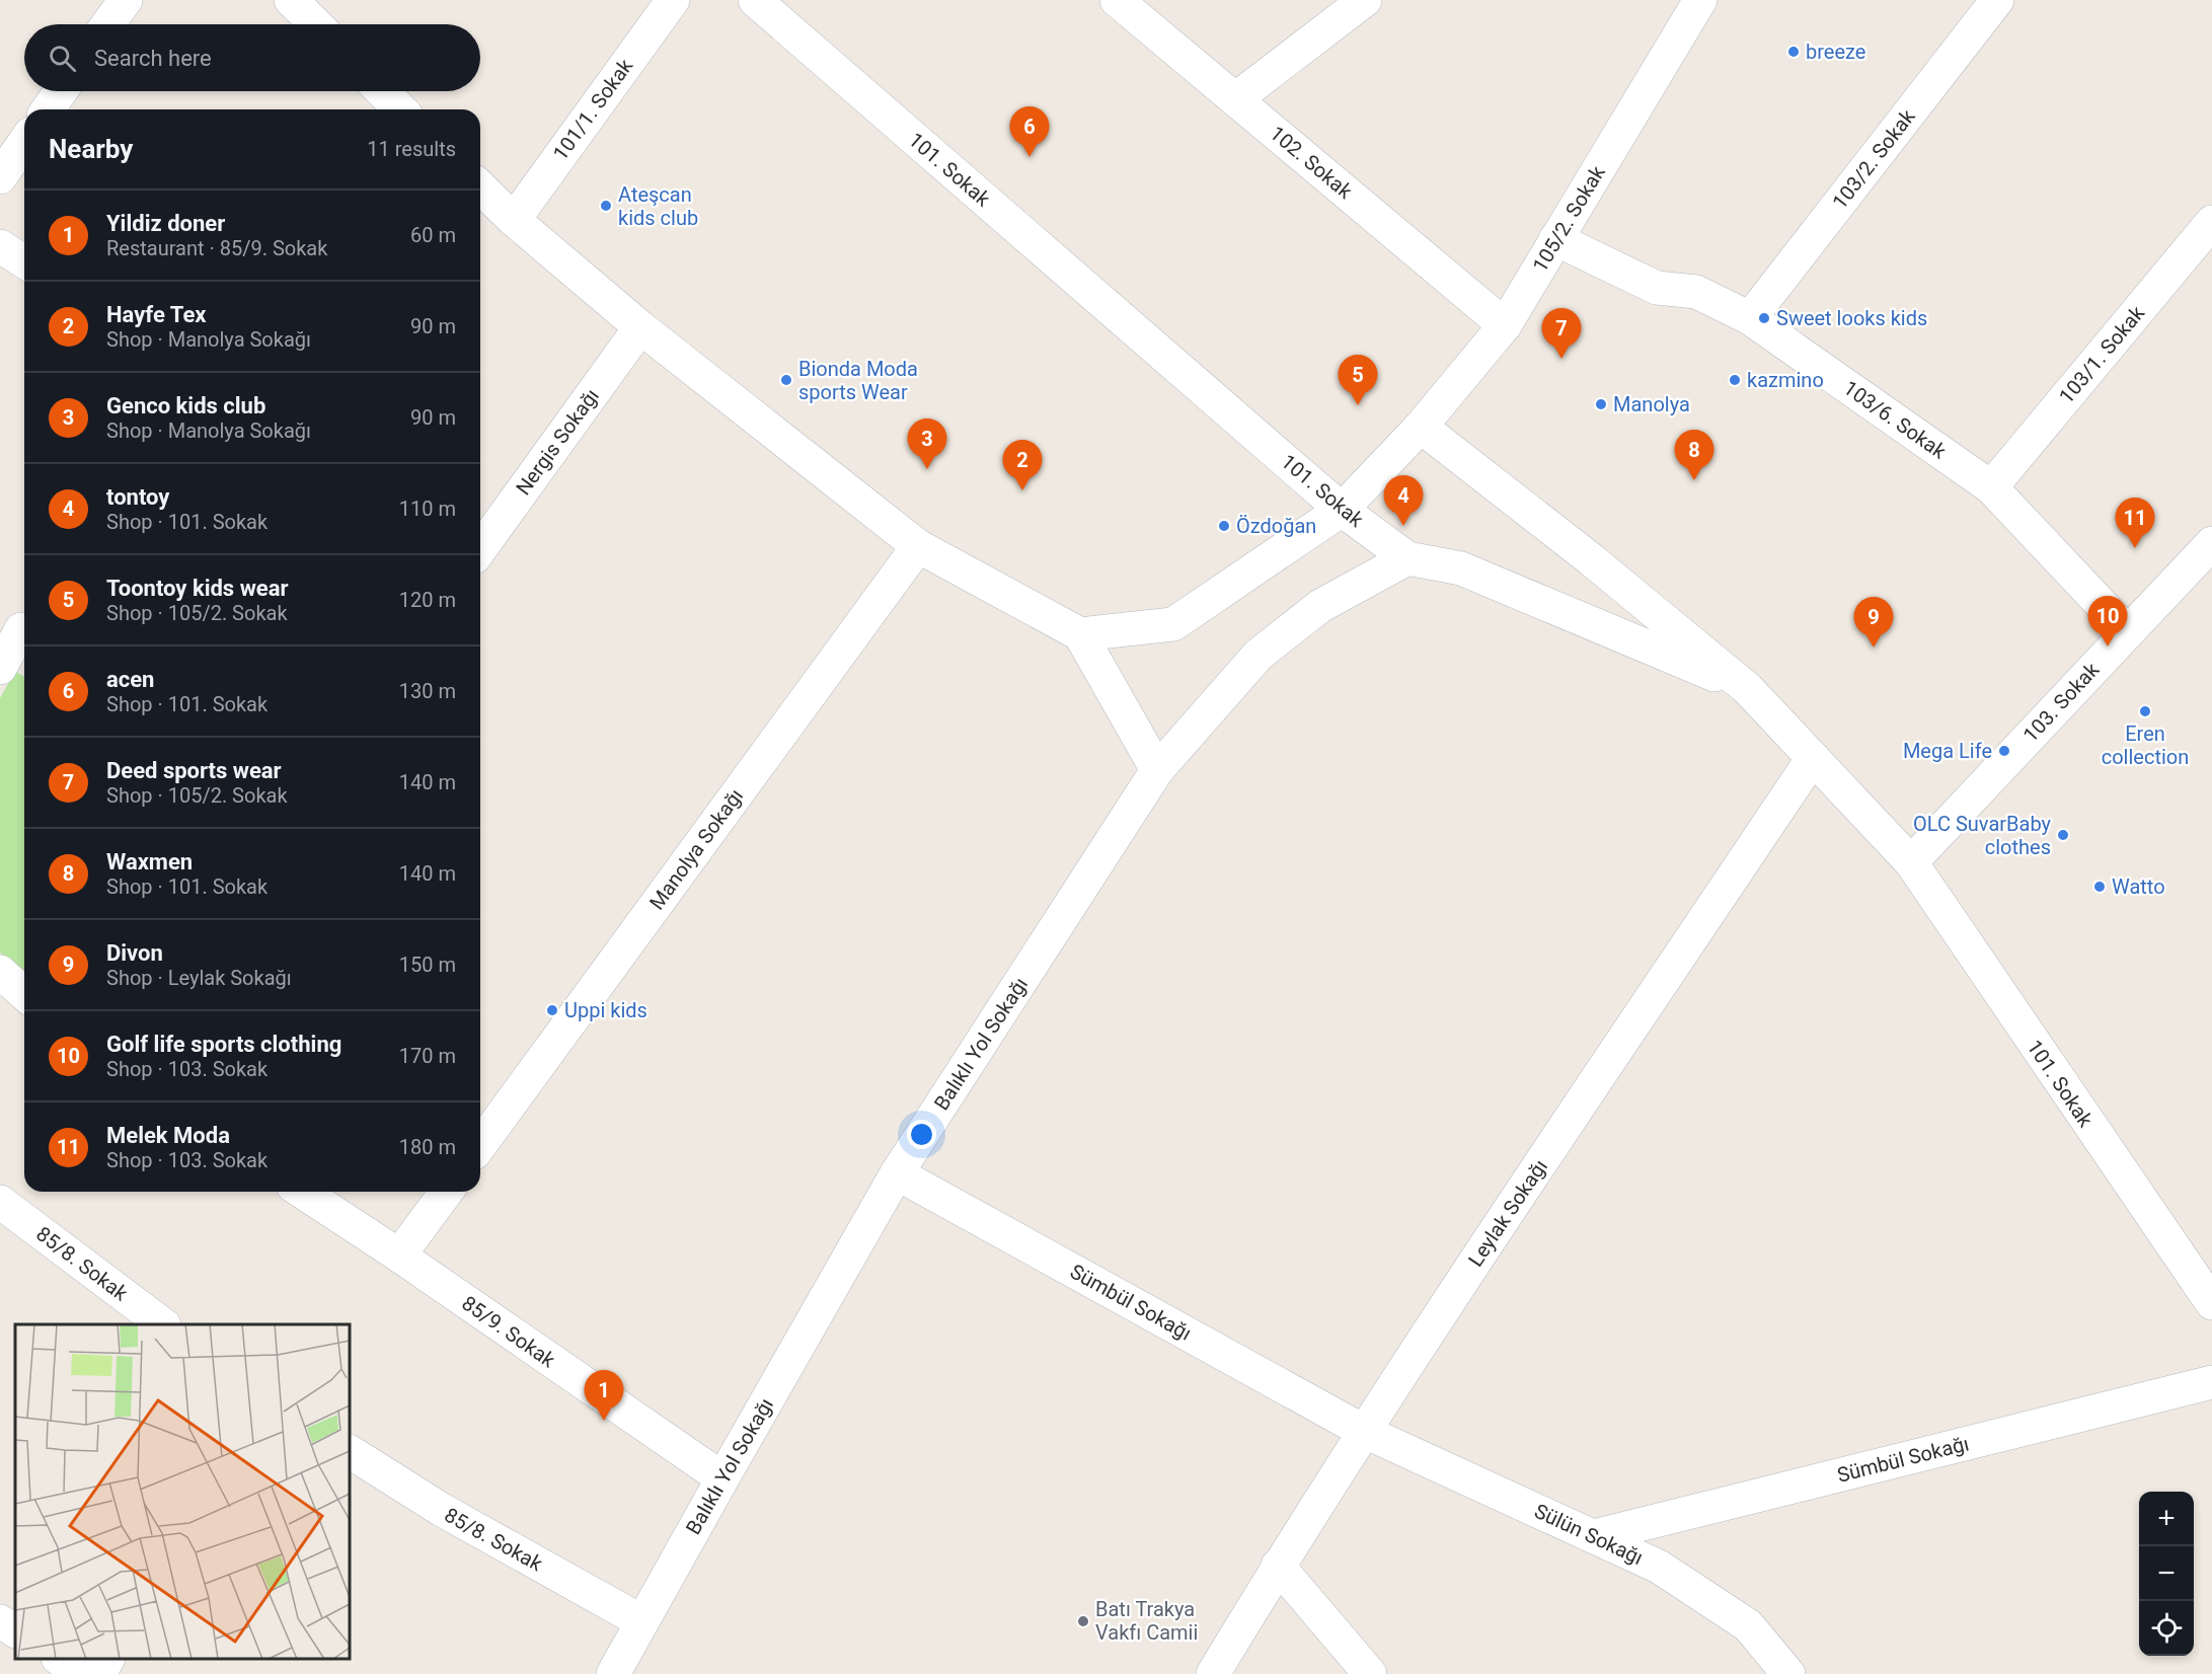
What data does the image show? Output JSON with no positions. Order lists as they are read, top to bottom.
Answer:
{
  "streets": {
    "street": [
      "101/1. Sokak",
      "103/2. Sokak",
      "102. Sokak",
      "101. Sokak",
      "105/2. Sokak",
      "103/1. Sokak",
      "103/6. Sokak",
      "Nergis Sokağı",
      "103. Sokak",
      "Manolya Sokağı",
      "Balıklı Yol Sokağı",
      "Leylak Sokağı",
      "85/8. Sokak",
      "Sümbül Sokağı",
      "85/9. Sokak",
      "Sülün Sokağı"
    ]
  },
  "crossings": [
    ["103/2. Sokak", "103/6. Sokak"],
    ["102. Sokak", "105/2. Sokak"],
    ["101. Sokak", "105/2. Sokak"],
    ["101. Sokak", "103. Sokak"],
    ["101. Sokak", "Balıklı Yol Sokağı"],
    ["101. Sokak", "Leylak Sokağı"],
    ["105/2. Sokak", "103/6. Sokak"],
    ["103/1. Sokak", "103/6. Sokak"],
    ["103/6. Sokak", "103. Sokak"],
    ["Balıklı Yol Sokağı", "85/8. Sokak"],
    ["Balıklı Yol Sokağı", "Sümbül Sokağı"],
    ["Balıklı Yol Sokağı", "85/9. Sokak"],
    ["Leylak Sokağı", "Sümbül Sokağı"],
    ["Leylak Sokağı", "Sülün Sokağı"],
    ["Sümbül Sokağı", "Sülün Sokağı"]
  ],
  "places": [
    "breeze",
    "Ateşcan kids club",
    "Sweet looks kids",
    "Bionda Moda sports Wear",
    "kazmino",
    "Manolya",
    "Özdoğan",
    "Eren collection",
    "Mega Life",
    "OLC SuvarBaby clothes",
    "Watto",
    "Uppi kids",
    "Batı Trakya Vakfı Camii"
  ],
  "page": {
    "search": "Search here",
    "pins": [
      "6",
      "7",
      "5",
      "3",
      "8",
      "2",
      "4",
      "11",
      "10",
      "9",
      "1"
    ],
    "heading": ["Nearby", "11 results"],
    "list": [
      {
        "mark": "1",
        "name": "Yildiz doner",
        "note": "Restaurant · 85/9. Sokak",
        "value": "60 m"
      },
      {
        "mark": "2",
        "name": "Hayfe Tex",
        "note": "Shop · Manolya Sokağı",
        "value": "90 m"
      },
      {
        "mark": "3",
        "name": "Genco kids club",
        "note": "Shop · Manolya Sokağı",
        "value": "90 m"
      },
      {
        "mark": "4",
        "name": "tontoy",
        "note": "Shop · 101. Sokak",
        "value": "110 m"
      },
      {
        "mark": "5",
        "name": "Toontoy kids wear",
        "note": "Shop · 105/2. Sokak",
        "value": "120 m"
      },
      {
        "mark": "6",
        "name": "acen",
        "note": "Shop · 101. Sokak",
        "value": "130 m"
      },
      {
        "mark": "7",
        "name": "Deed sports wear",
        "note": "Shop · 105/2. Sokak",
        "value": "140 m"
      },
      {
        "mark": "8",
        "name": "Waxmen",
        "note": "Shop · 101. Sokak",
        "value": "140 m"
      },
      {
        "mark": "9",
        "name": "Divon",
        "note": "Shop · Leylak Sokağı",
        "value": "150 m"
      },
      {
        "mark": "10",
        "name": "Golf life sports clothing",
        "note": "Shop · 103. Sokak",
        "value": "170 m"
      },
      {
        "mark": "11",
        "name": "Melek Moda",
        "note": "Shop · 103. Sokak",
        "value": "180 m"
      }
    ],
    "map_buttons": ["+", "−"]
  }
}
